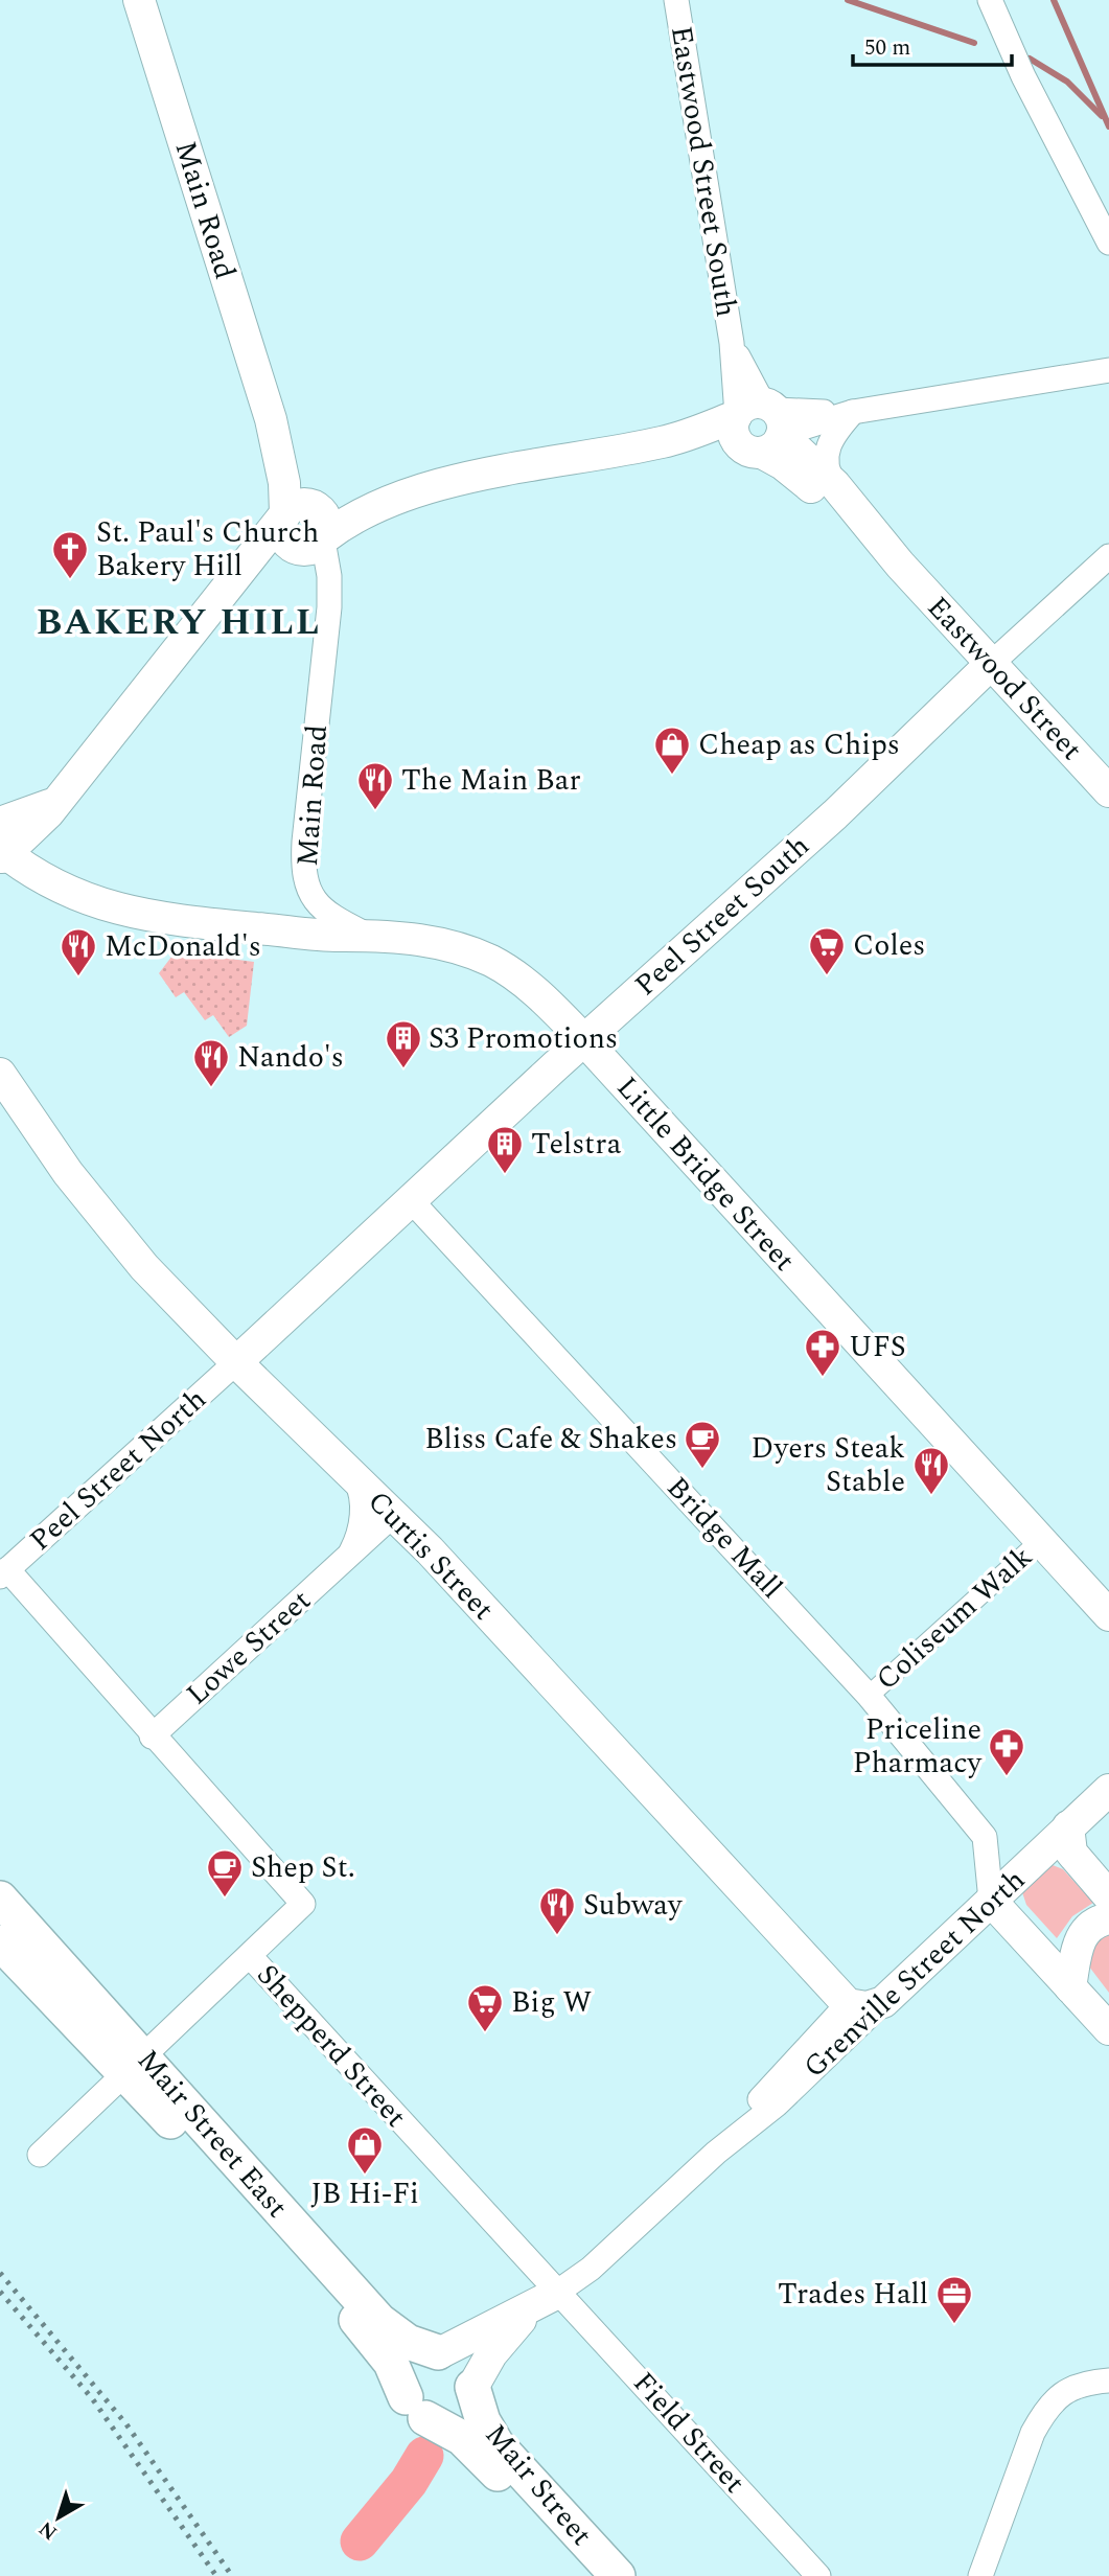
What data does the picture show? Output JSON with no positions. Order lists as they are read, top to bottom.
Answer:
{
  "streets": {
    "main road": ["Mair Street East", "Mair Street"],
    "street": [
      "Eastwood Street South",
      "Main Road",
      "Eastwood Street",
      "Peel Street South",
      "Little Bridge Street",
      "Peel Street North",
      "Bridge Mall",
      "Curtis Street",
      "Coliseum Walk",
      "Lowe Street",
      "Grenville Street North",
      "Shepperd Street",
      "Field Street"
    ]
  },
  "crossings": [
    ["Eastwood Street South", "Eastwood Street"],
    ["Main Road", "Little Bridge Street"],
    ["Eastwood Street", "Peel Street South"],
    ["Peel Street South", "Little Bridge Street"],
    ["Peel Street South", "Peel Street North"],
    ["Peel Street South", "Bridge Mall"],
    ["Peel Street South", "Curtis Street"],
    ["Little Bridge Street", "Coliseum Walk"],
    ["Peel Street North", "Curtis Street"],
    ["Peel Street North", "Shepperd Street"],
    ["Bridge Mall", "Coliseum Walk"],
    ["Bridge Mall", "Grenville Street North"],
    ["Curtis Street", "Lowe Street"],
    ["Curtis Street", "Grenville Street North"],
    ["Lowe Street", "Shepperd Street"],
    ["Grenville Street North", "Shepperd Street"],
    ["Grenville Street North", "Mair Street East"],
    ["Grenville Street North", "Field Street"],
    ["Grenville Street North", "Mair Street"],
    ["Shepperd Street", "Field Street"],
    ["Mair Street East", "Mair Street"]
  ],
  "districts": ["BAKERY HILL"],
  "places": {
    "church": ["St. Paul's Church Bakery Hill"],
    "shop": ["Cheap as Chips", "JB Hi-Fi"],
    "restaurant": [
      "The Main Bar",
      "McDonald's",
      "Nando's",
      "Dyers Steak Stable",
      "Subway"
    ],
    "supermarket": ["Coles", "Big W"],
    "building": ["S3 Promotions", "Telstra"],
    "pharmacy": ["UFS", "Priceline Pharmacy"],
    "cafe": ["Bliss Cafe & Shakes", "Shep St."],
    "office": ["Trades Hall"]
  },
  "scale_bar": "50 m",
  "north": "bottom left"
}
